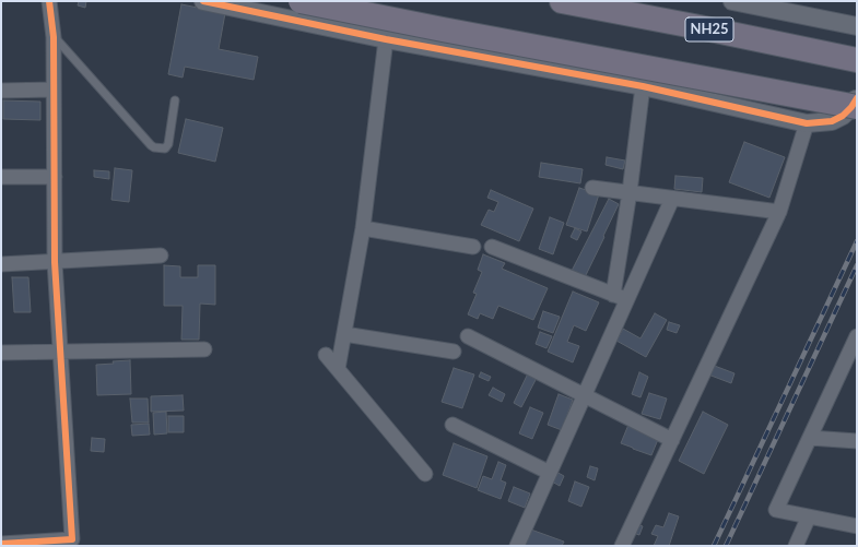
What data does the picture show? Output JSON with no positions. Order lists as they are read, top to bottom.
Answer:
{
  "streets": {
    "highway": ["NH25"]
  }
}
